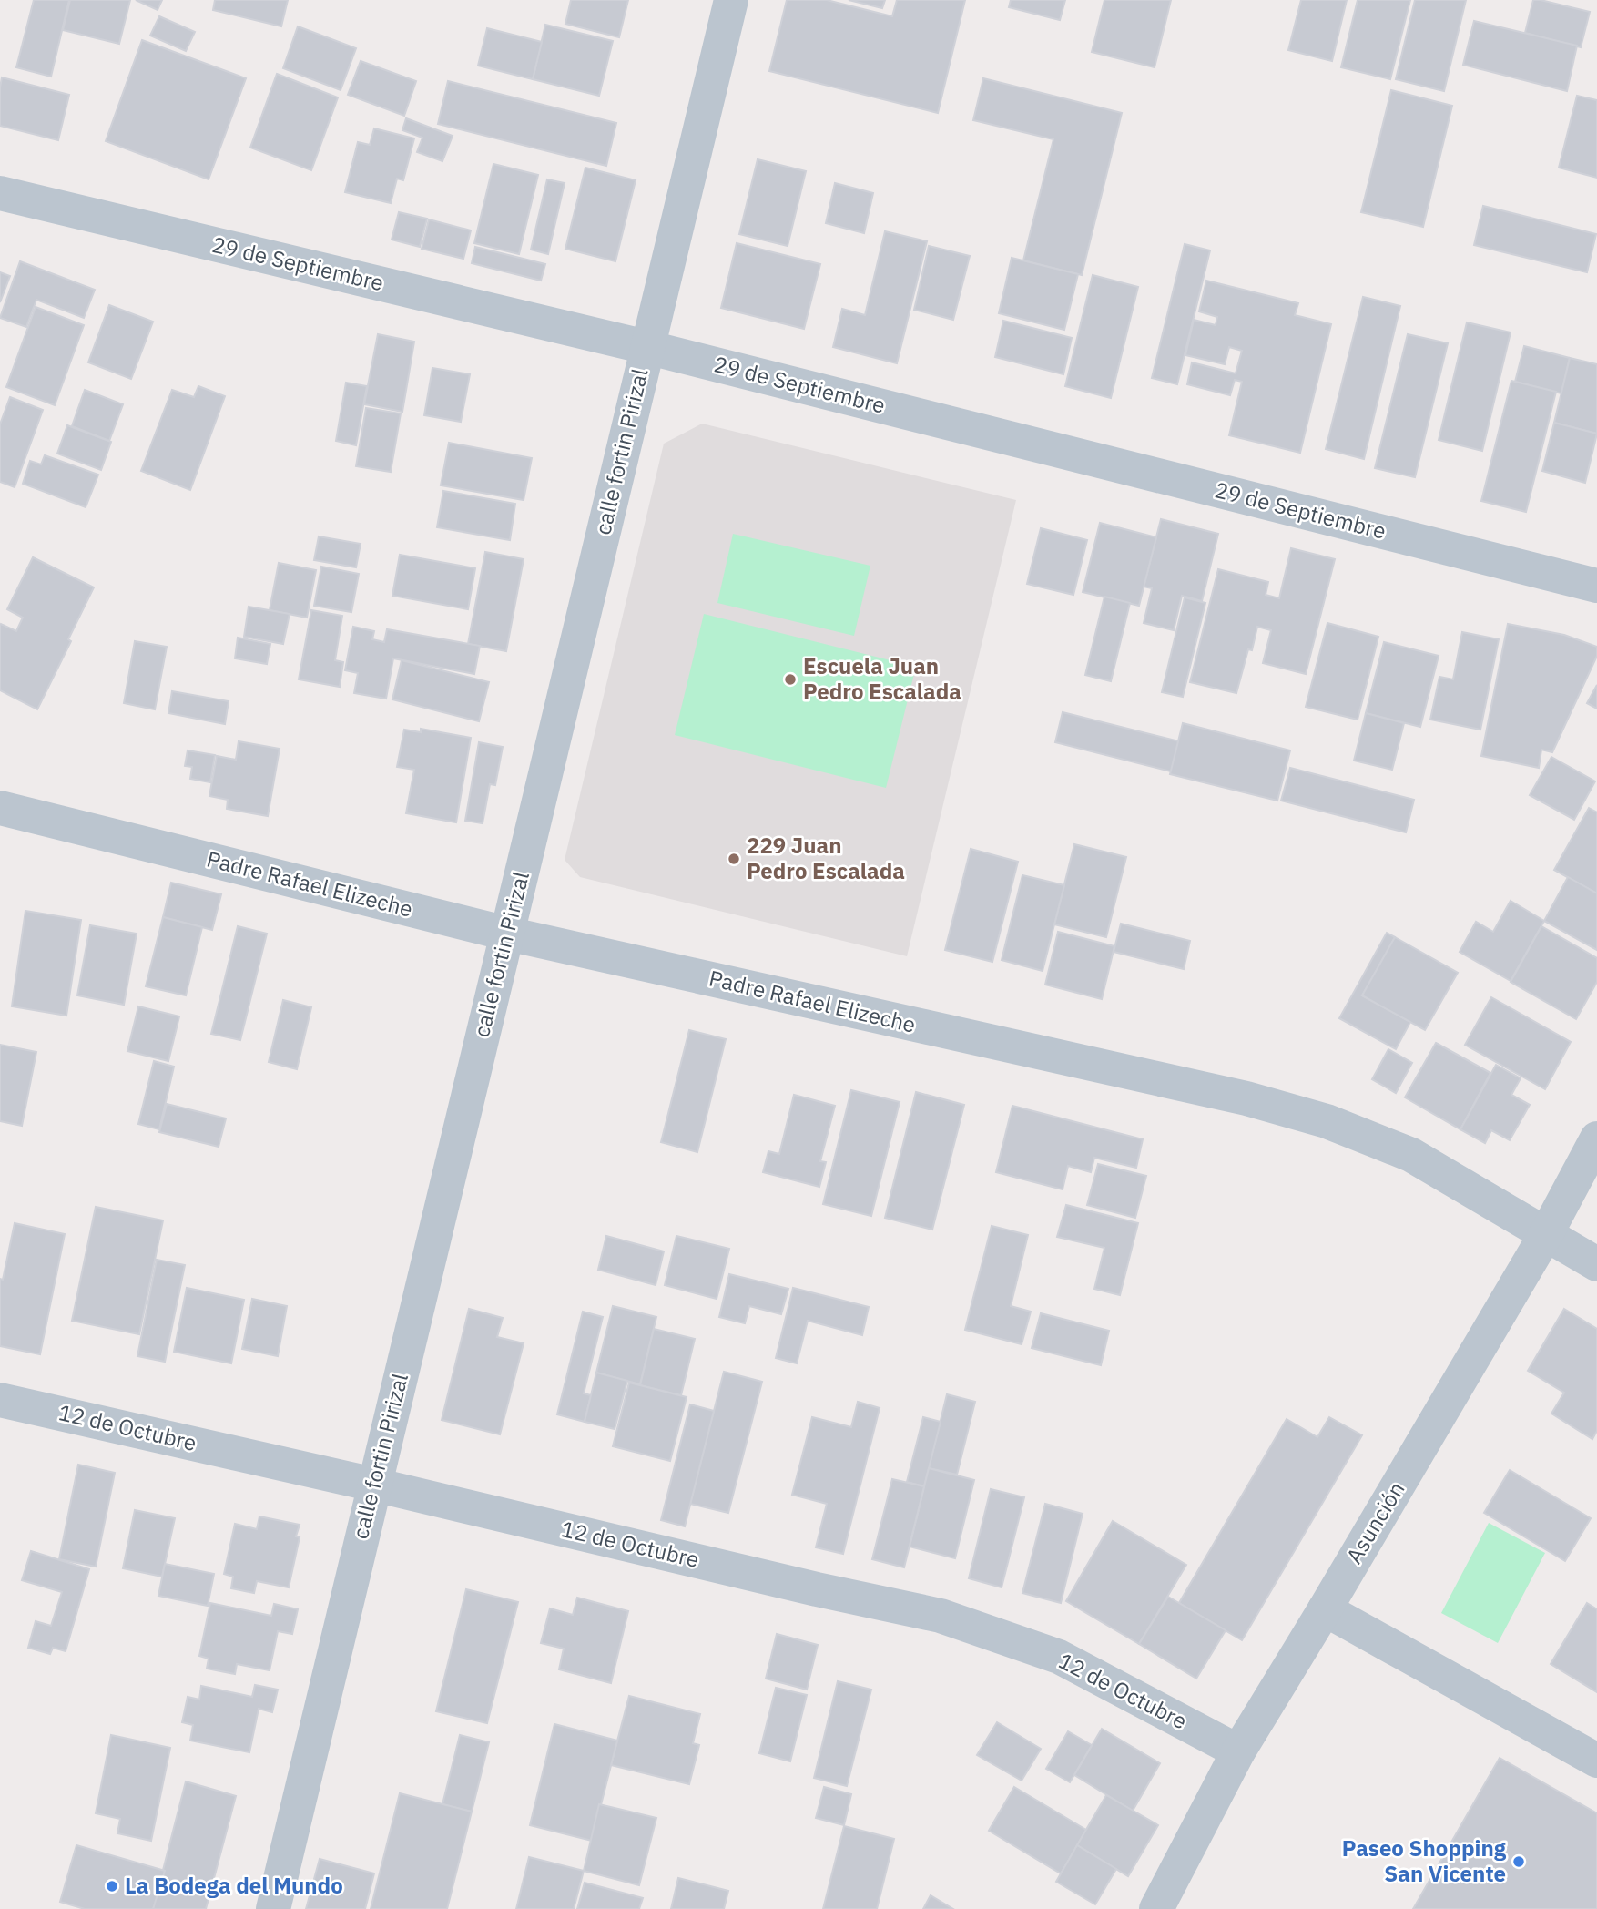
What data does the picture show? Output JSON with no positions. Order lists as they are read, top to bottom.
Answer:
{
  "streets": {
    "street": [
      "29 de Septiembre",
      "calle fortin Pirizal",
      "Padre Rafael Elizeche",
      "12 de Octubre",
      "Asunción"
    ]
  },
  "crossings": [
    ["29 de Septiembre", "calle fortin Pirizal"],
    ["calle fortin Pirizal", "Padre Rafael Elizeche"],
    ["calle fortin Pirizal", "12 de Octubre"],
    ["Padre Rafael Elizeche", "Asunción"],
    ["12 de Octubre", "Asunción"]
  ],
  "places": [
    "Escuela Juan Pedro Escalada",
    "229 Juan Pedro Escalada",
    "Paseo Shopping San Vicente",
    "La Bodega del Mundo"
  ]
}
